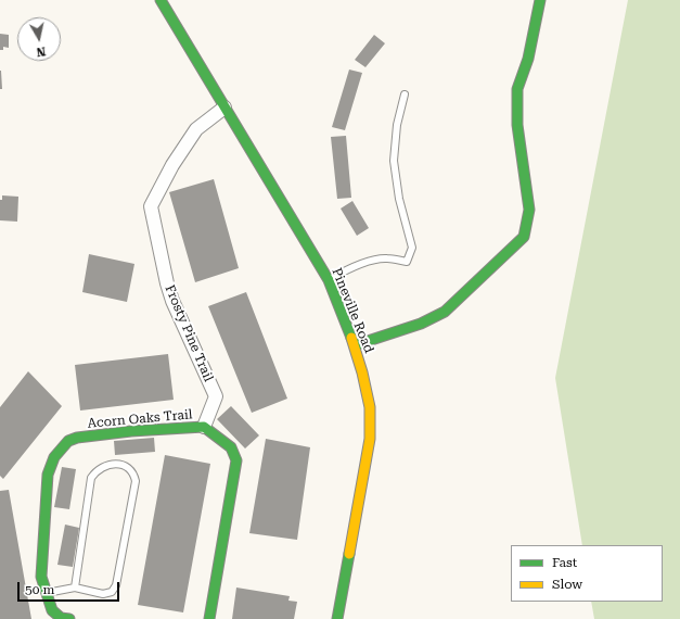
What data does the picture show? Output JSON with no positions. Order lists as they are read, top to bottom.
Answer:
{
  "streets": {
    "street": ["Pineville Road", "Frosty Pine Trail", "Acorn Oaks Trail"]
  },
  "crossings": [
    ["Pineville Road", "Frosty Pine Trail"],
    ["Frosty Pine Trail", "Acorn Oaks Trail"]
  ],
  "legend": ["Fast", "Slow"],
  "scale_bar": "50 m",
  "north": "bottom"
}
